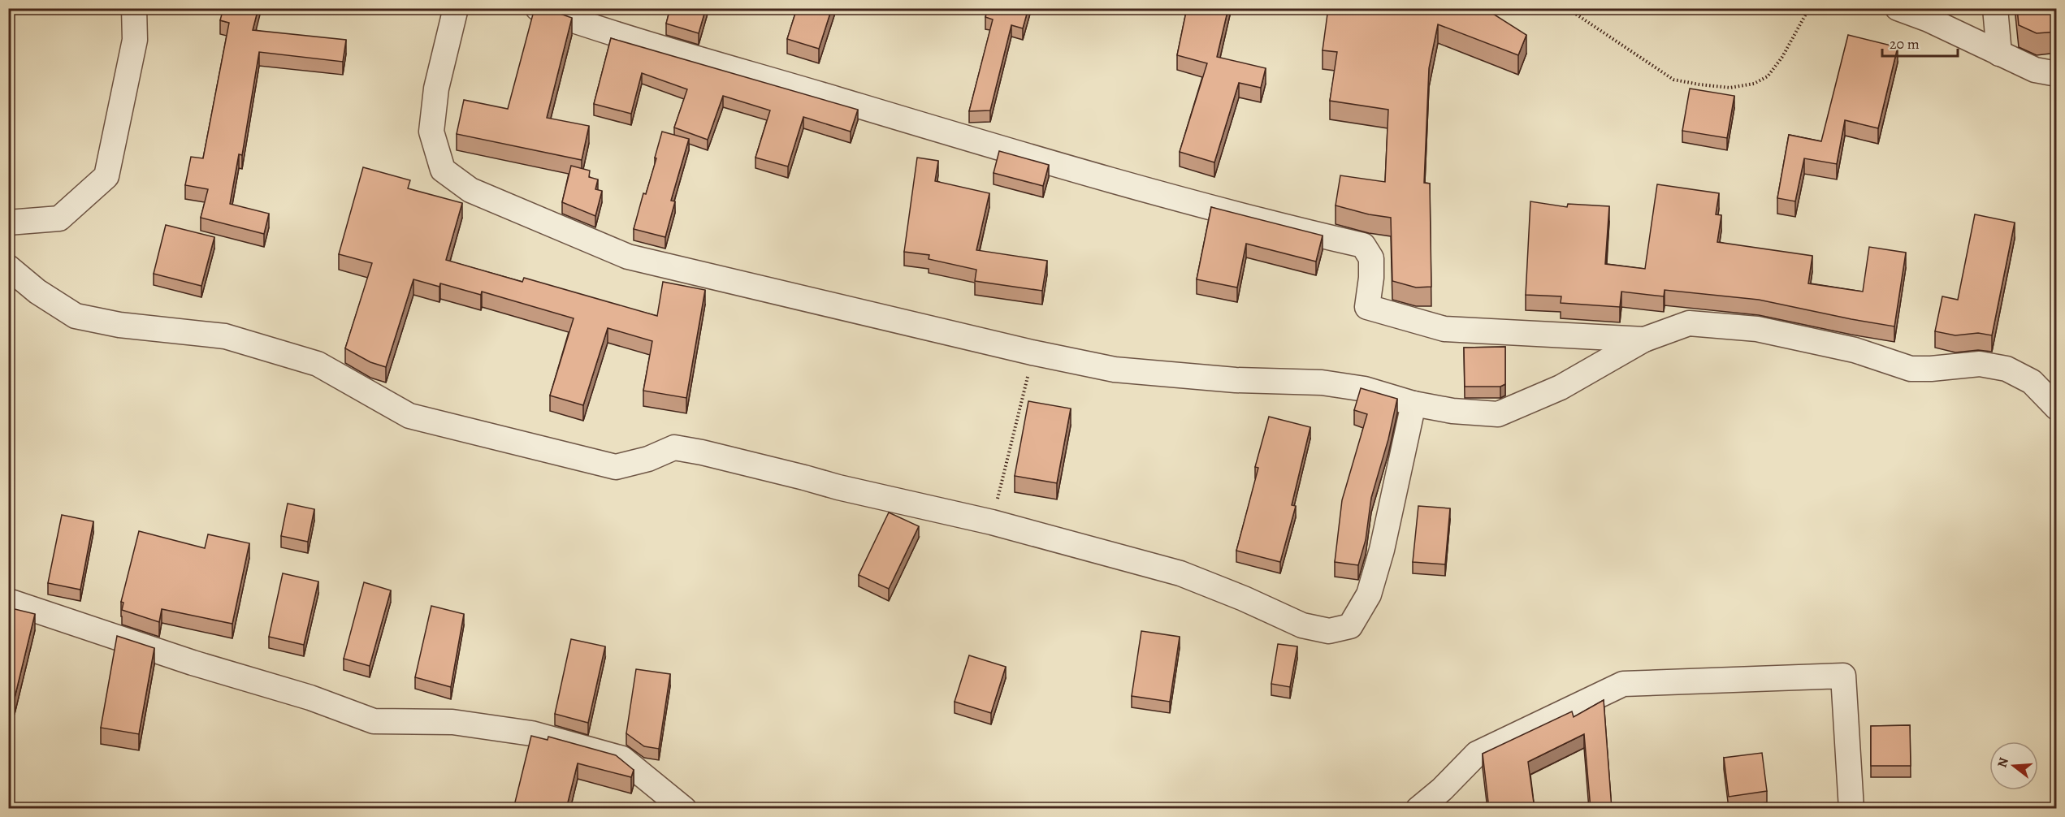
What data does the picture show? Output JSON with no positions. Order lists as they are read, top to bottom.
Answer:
{
  "scale_bar": "20 m",
  "north": "left"
}
